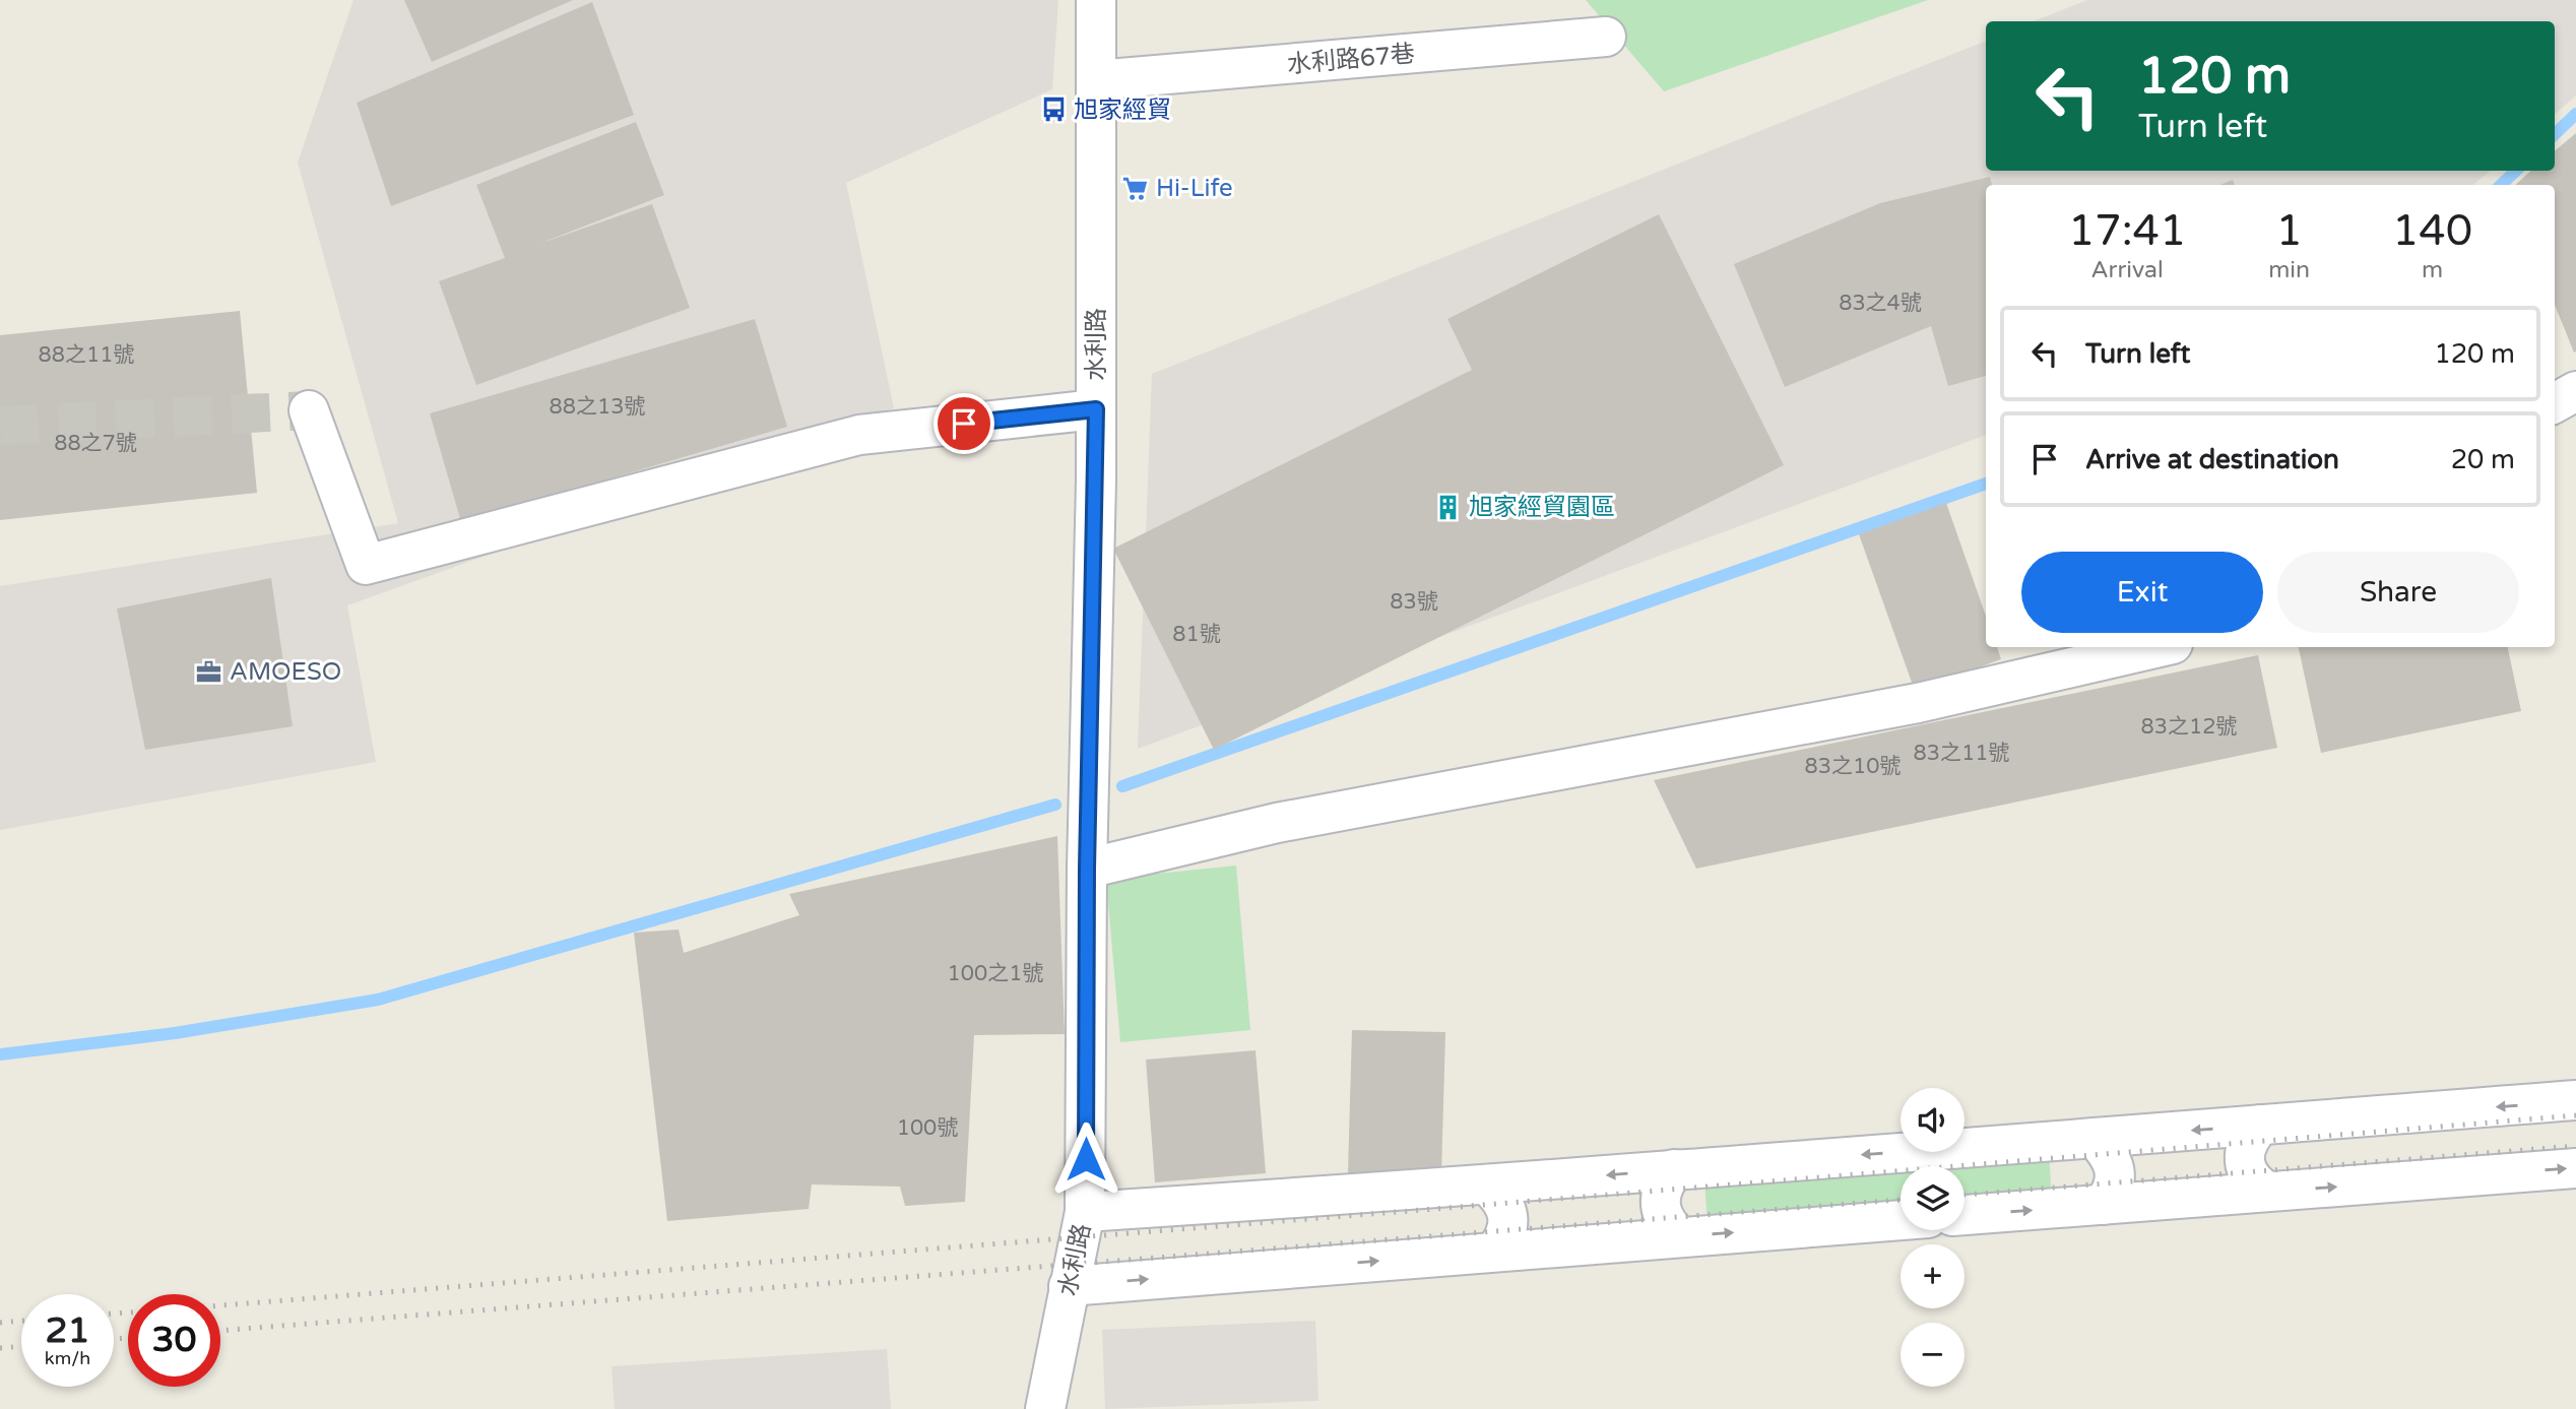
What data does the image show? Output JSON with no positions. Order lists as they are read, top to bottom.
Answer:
{
  "streets": {
    "street": ["水利路67巷", "水利路"]
  },
  "crossings": [
    ["水利路67巷", "水利路"]
  ],
  "places": {
    "bus stop": ["旭家經貿"],
    "supermarket": ["Hi-Life"],
    "building": ["旭家經貿園區"],
    "office": ["AMOESO"]
  },
  "house_numbers": [
    "83之4號",
    "88之11號",
    "88之13號",
    "88之7號",
    "83號",
    "81號",
    "83之12號",
    "83之11號",
    "83之10號",
    "100之1號",
    "100號"
  ],
  "page": {
    "turn": ["120 m", "Turn left"],
    "eta": [
      "17:41",
      "Arrival",
      "1",
      "min",
      "140",
      "m"
    ],
    "list": [
      {
        "name": "Turn left",
        "value": "120 m"
      },
      {
        "name": "Arrive at destination",
        "value": "20 m"
      }
    ],
    "buttons": ["Exit", "Share"],
    "map_buttons": ["+", "−"],
    "speed": "21 km/h",
    "limit": "30"
  }
}
